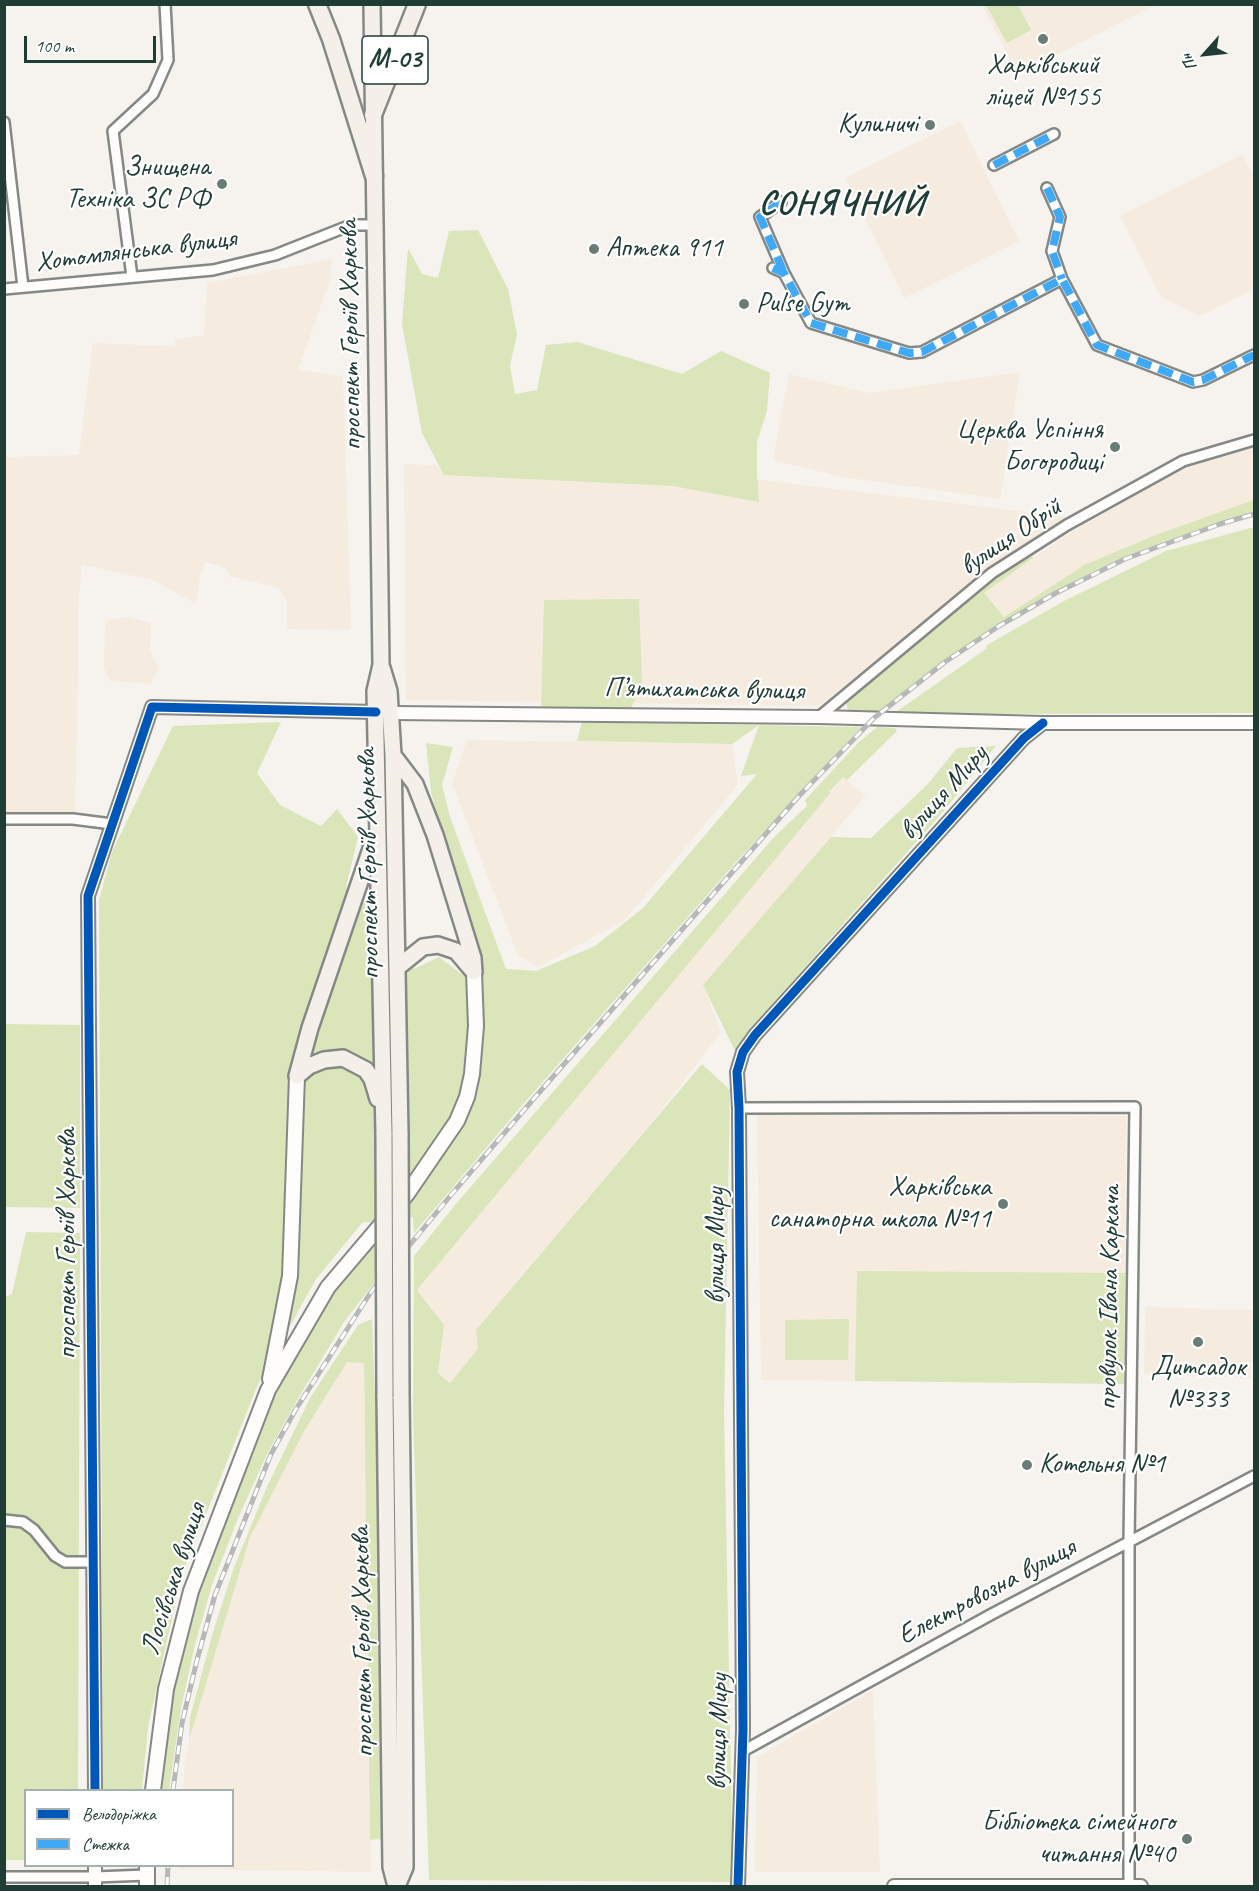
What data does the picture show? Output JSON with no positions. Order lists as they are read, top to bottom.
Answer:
{
  "streets": {
    "highway": ["М-03"],
    "main road": ["проспект Героїв Харкова", "Лосівська вулиця"],
    "street": [
      "Хотомлянська вулиця",
      "вулиця Обрій",
      "П’ятихатська вулиця",
      "вулиця Миру",
      "провулок Івана Каркача",
      "Електровозна вулиця"
    ]
  },
  "crossings": [
    ["М-03", "проспект Героїв Харкова"],
    ["Хотомлянська вулиця", "проспект Героїв Харкова"],
    ["проспект Героїв Харкова", "П’ятихатська вулиця"],
    ["вулиця Обрій", "П’ятихатська вулиця"],
    ["П’ятихатська вулиця", "вулиця Миру"],
    ["вулиця Миру", "провулок Івана Каркача"],
    ["вулиця Миру", "Електровозна вулиця"],
    ["провулок Івана Каркача", "Електровозна вулиця"]
  ],
  "districts": ["СОНЯЧНИЙ"],
  "places": [
    "Харківський ліцей №155",
    "Кулиничі",
    "Знищена Техніка ЗС РФ",
    "Аптека 911",
    "Pulse Gym",
    "Церква Успіння Богородиці",
    "Харківська санаторна школа №11",
    "Дитсадок №333",
    "Котельня №1",
    "Бібліотека сімейного читання №40"
  ],
  "legend": ["Велодоріжка", "Стежка"],
  "scale_bar": "100 m",
  "north": "bottom left"
}
